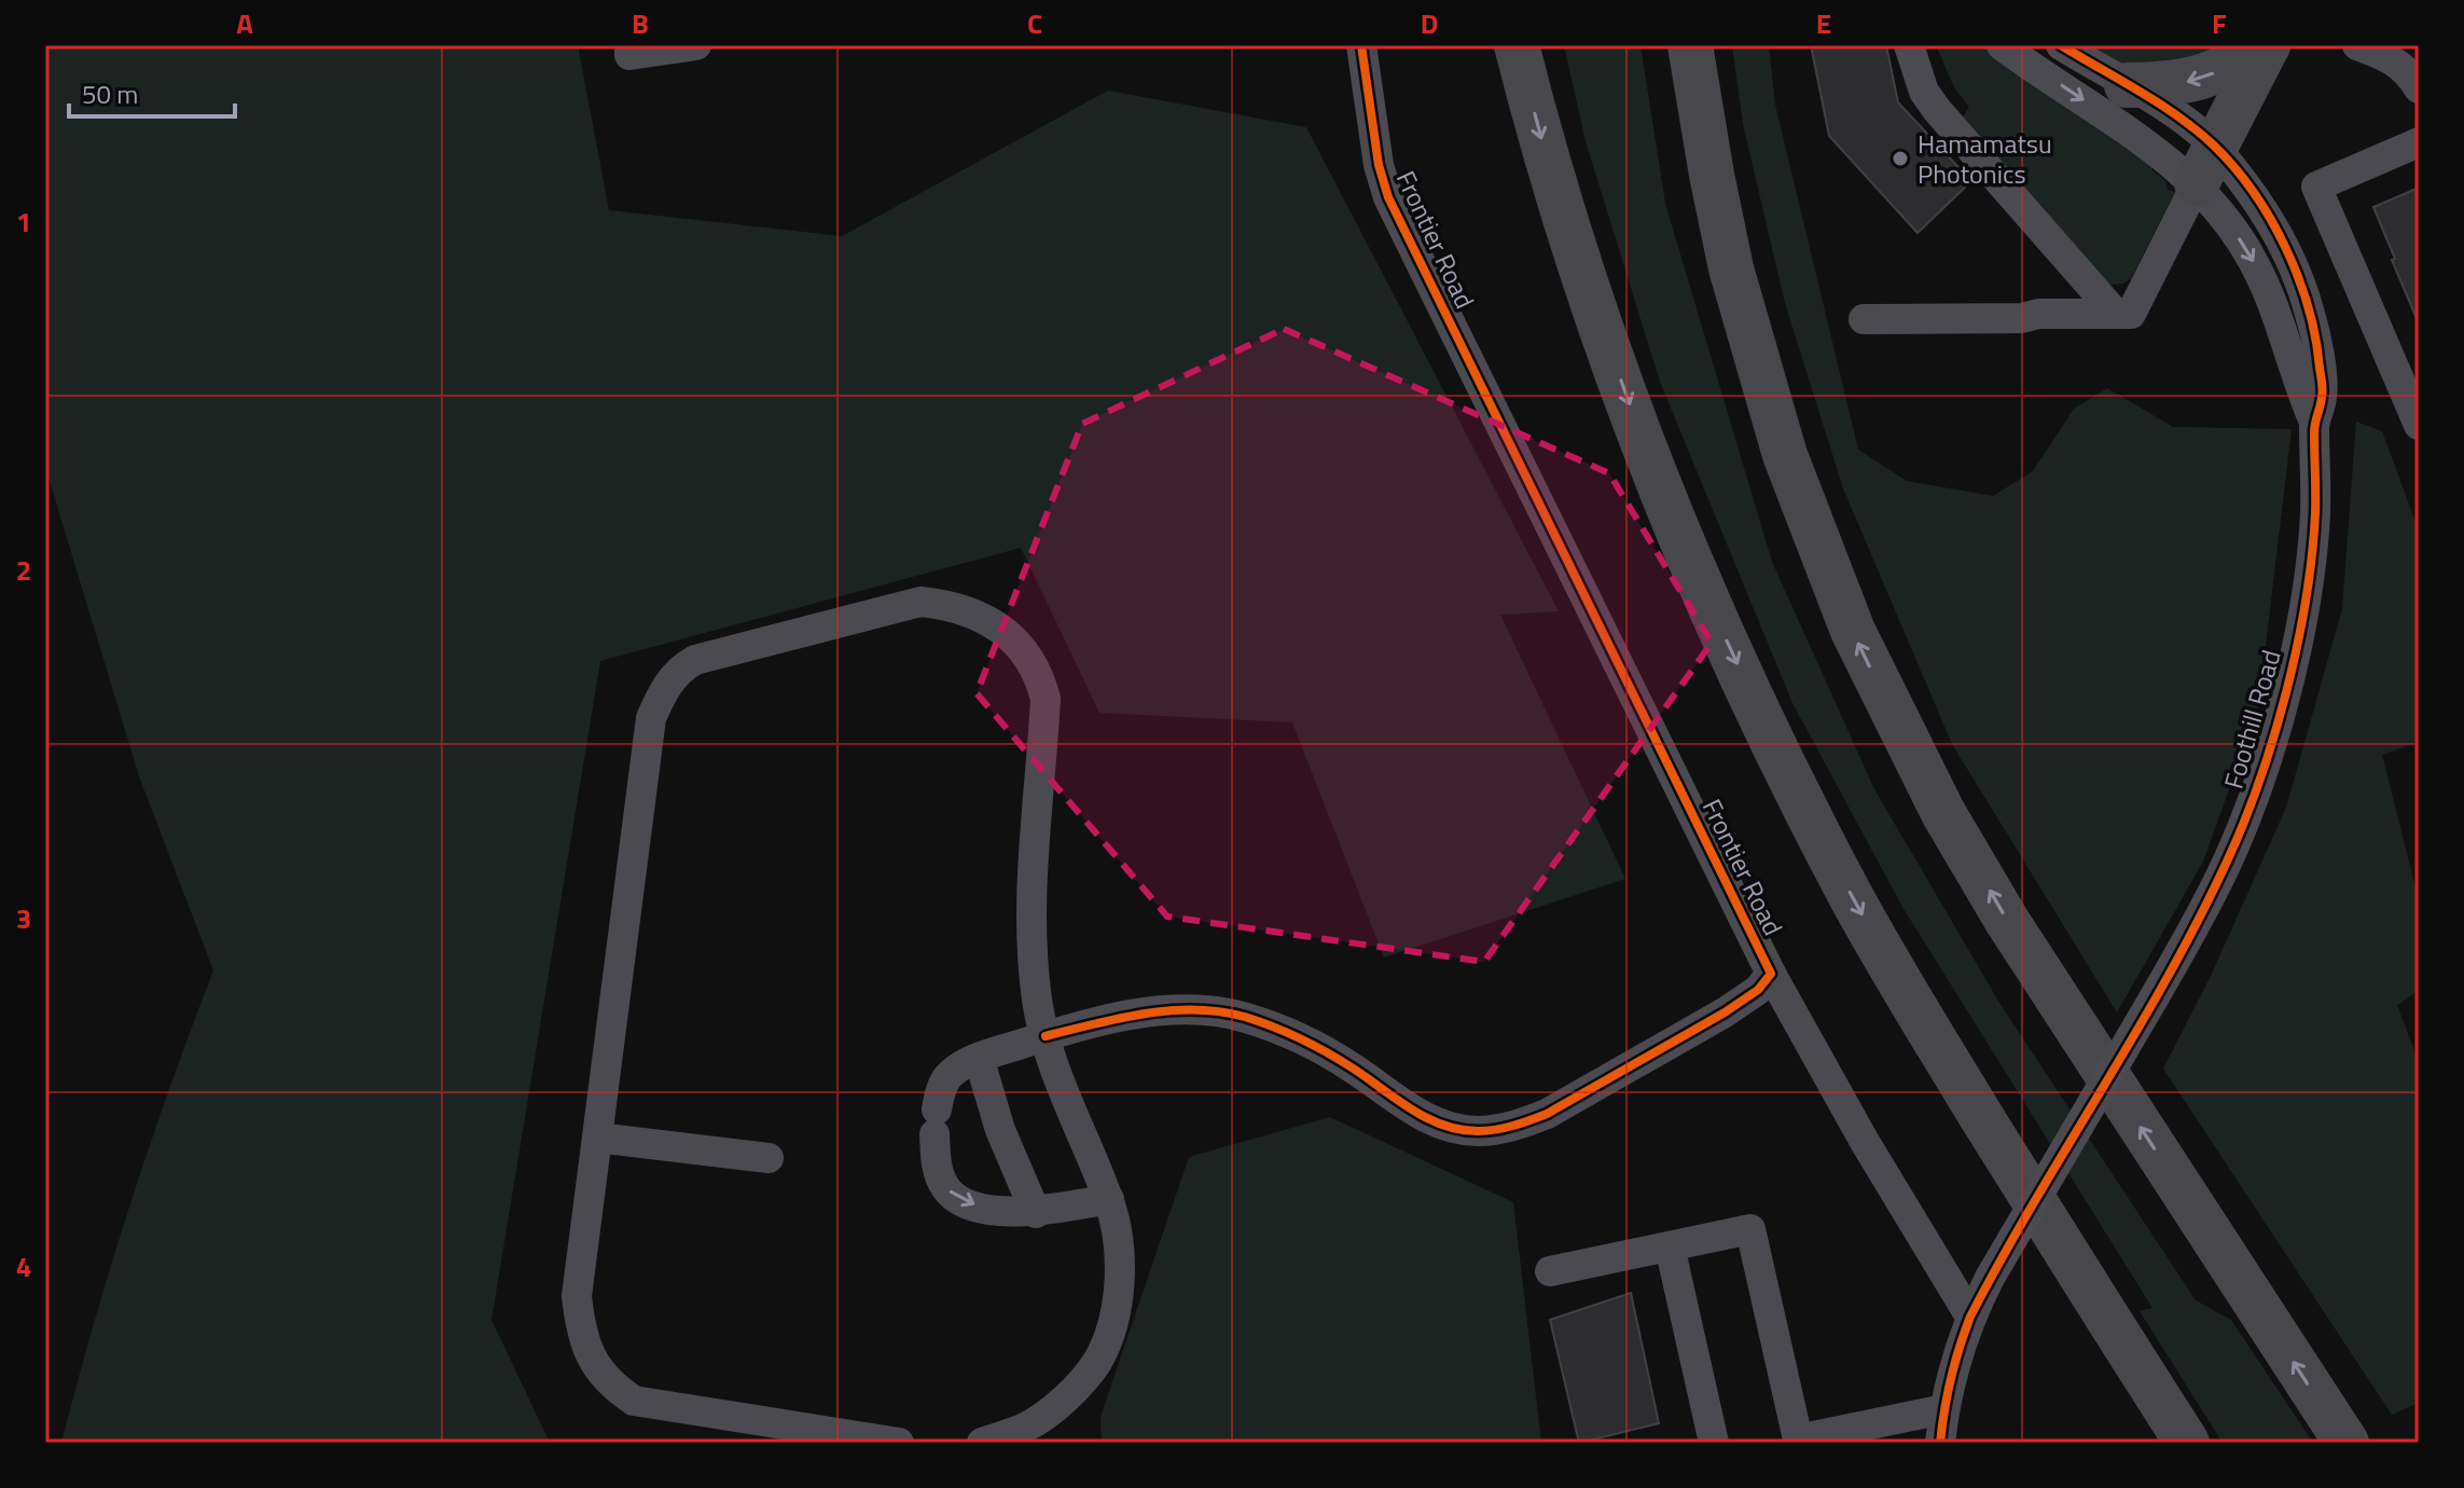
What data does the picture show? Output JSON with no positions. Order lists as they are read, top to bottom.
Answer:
{
  "streets": {
    "street": ["Frontier Road", "Foothill Road"]
  },
  "places": ["Hamamatsu Photonics"],
  "scale_bar": "50 m",
  "grid": {
    "columns": [
      "A",
      "B",
      "C",
      "D",
      "E",
      "F"
    ],
    "rows": [
      "1",
      "2",
      "3",
      "4"
    ]
  }
}
